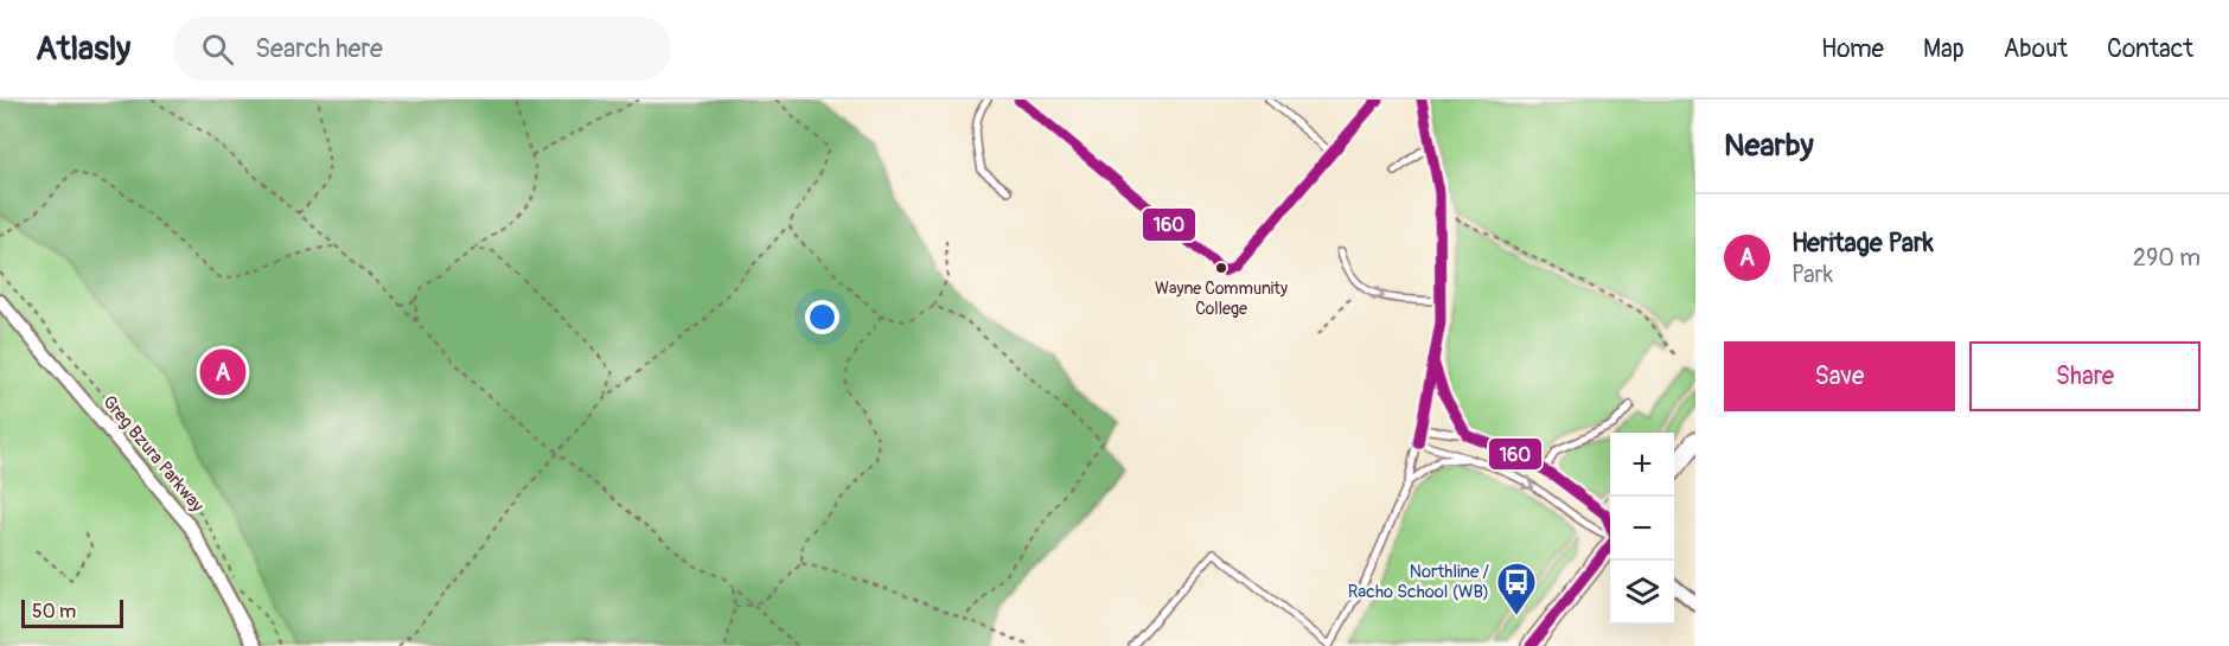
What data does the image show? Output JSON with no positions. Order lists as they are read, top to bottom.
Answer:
{
  "streets": {
    "street": ["Greg Bzura Parkway"]
  },
  "places": {
    "other": ["Wayne Community College"],
    "bus stop": ["Northline / Racho School (WB)"]
  },
  "lines": ["transit line 160"],
  "scale_bar": "50 m",
  "page": {
    "header": "Atlasly",
    "search": "Search here",
    "nav": [
      "Home",
      "Map",
      "About",
      "Contact"
    ],
    "heading": "Nearby",
    "list": [
      {
        "mark": "A",
        "name": "Heritage Park",
        "note": "Park",
        "value": "290 m"
      }
    ],
    "buttons": ["Save", "Share"],
    "pins": "A",
    "map_buttons": ["+", "−"],
    "scale": "50 m"
  }
}
